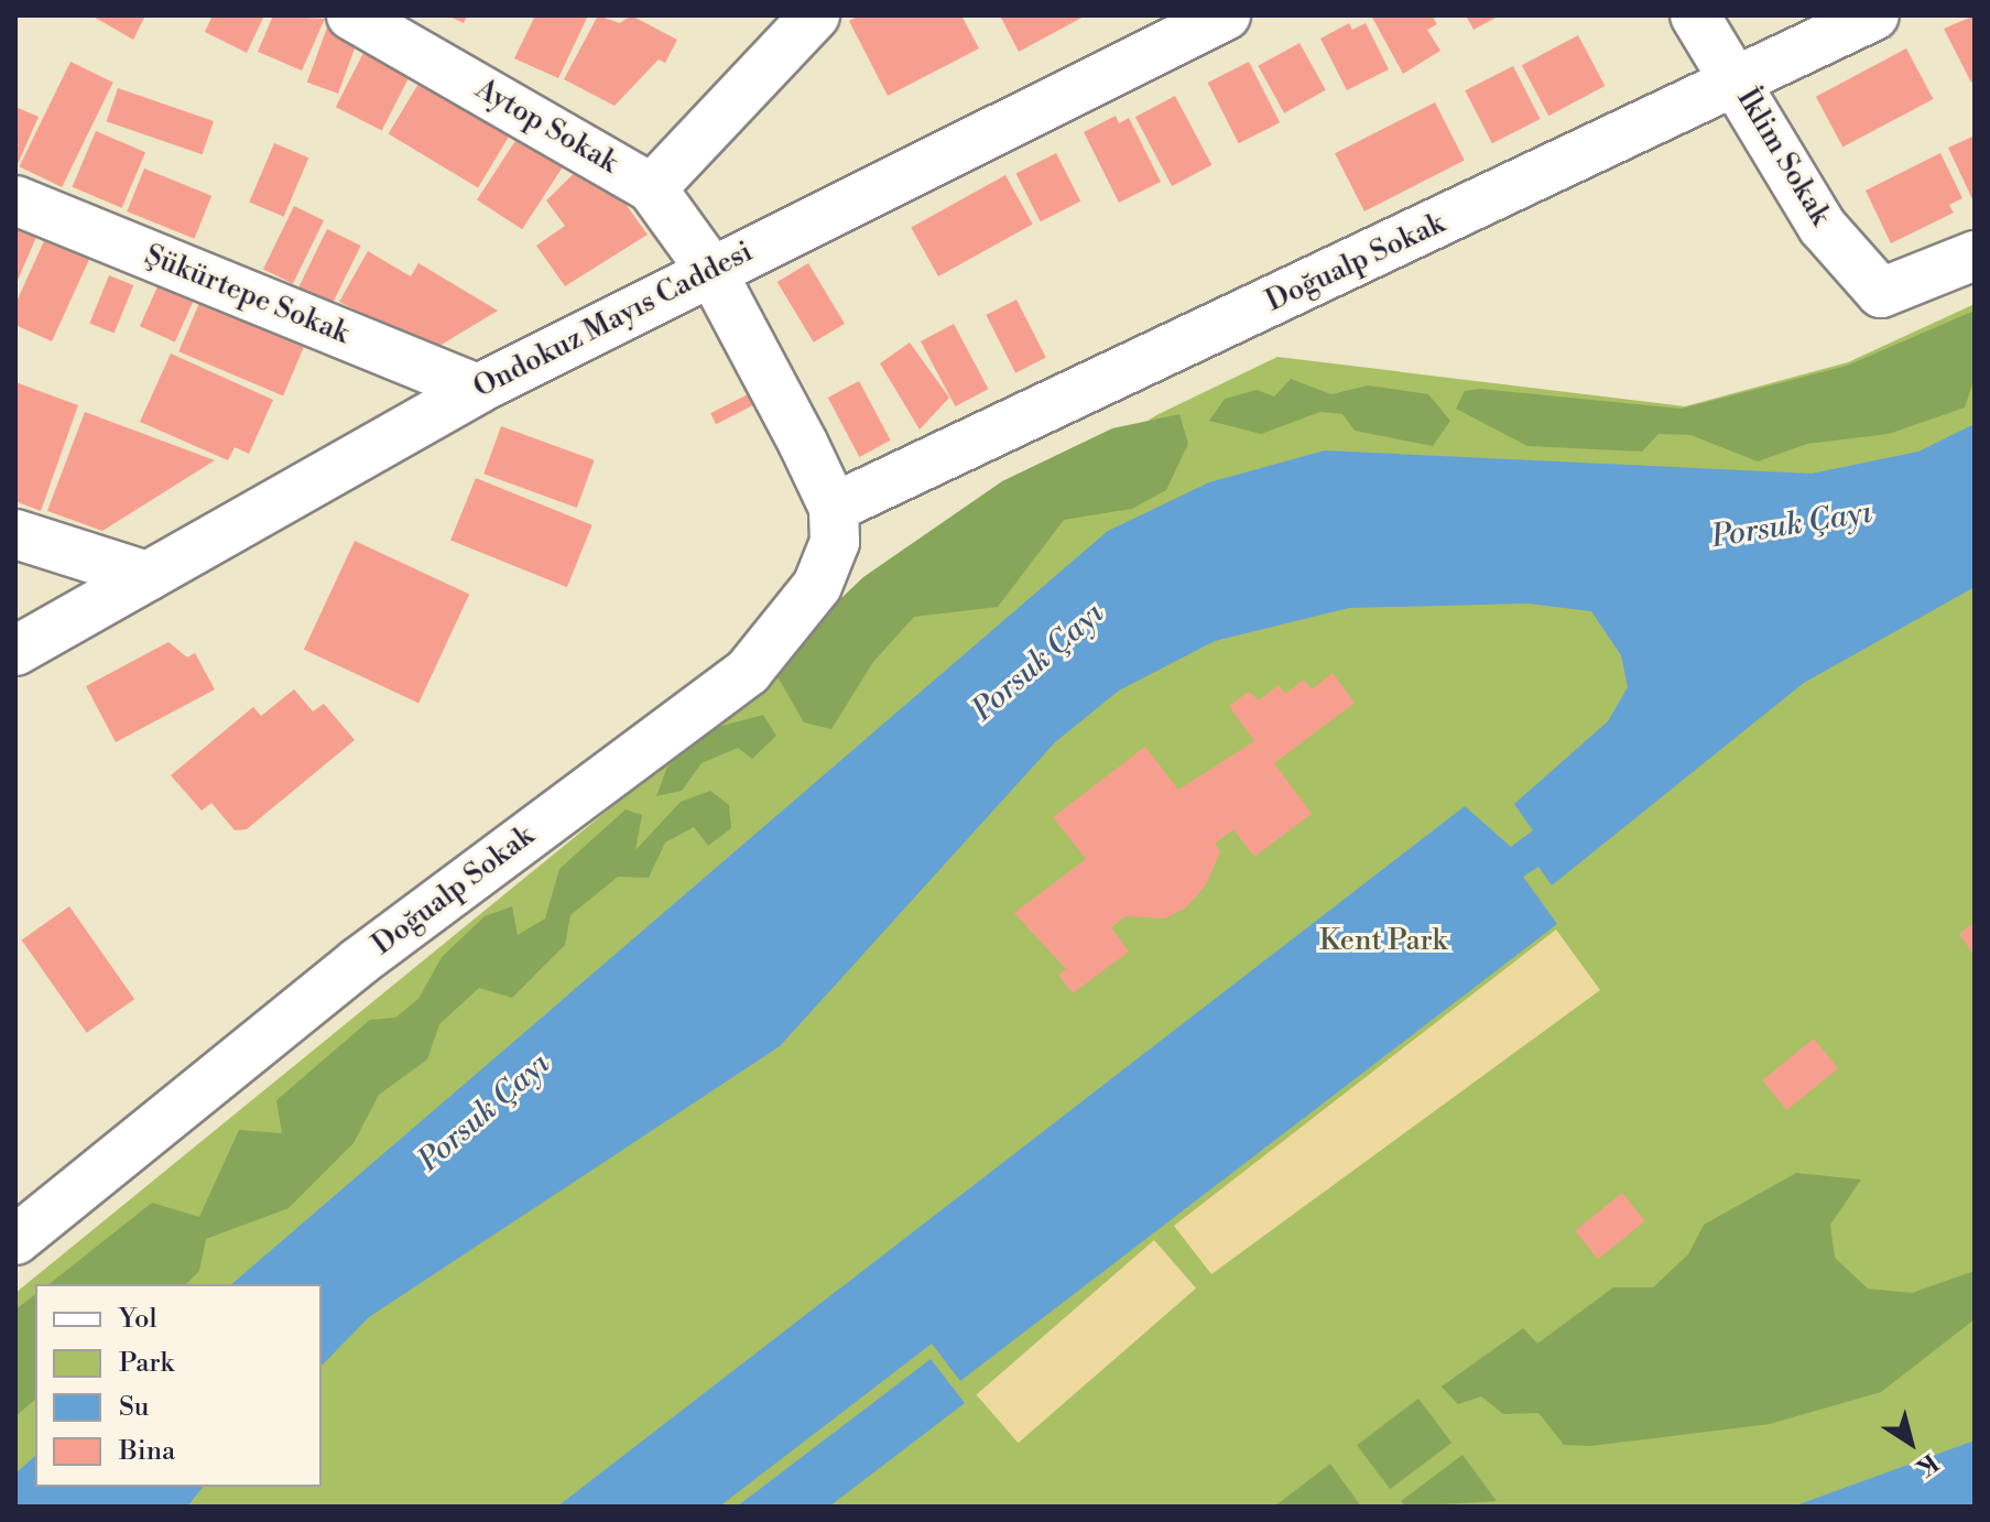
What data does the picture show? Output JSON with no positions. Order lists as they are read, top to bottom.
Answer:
{
  "streets": {
    "street": [
      "Aytop Sokak",
      "İklim Sokak",
      "Doğualp Sokak",
      "Şükürtepe Sokak",
      "Ondokuz Mayıs Caddesi"
    ]
  },
  "crossings": [
    ["Aytop Sokak", "Ondokuz Mayıs Caddesi"],
    ["İklim Sokak", "Doğualp Sokak"],
    ["Şükürtepe Sokak", "Ondokuz Mayıs Caddesi"]
  ],
  "water": ["Porsuk Çayı"],
  "parks": ["Kent Park"],
  "legend": [
    "Yol",
    "Park",
    "Su",
    "Bina"
  ],
  "north": "bottom right"
}
